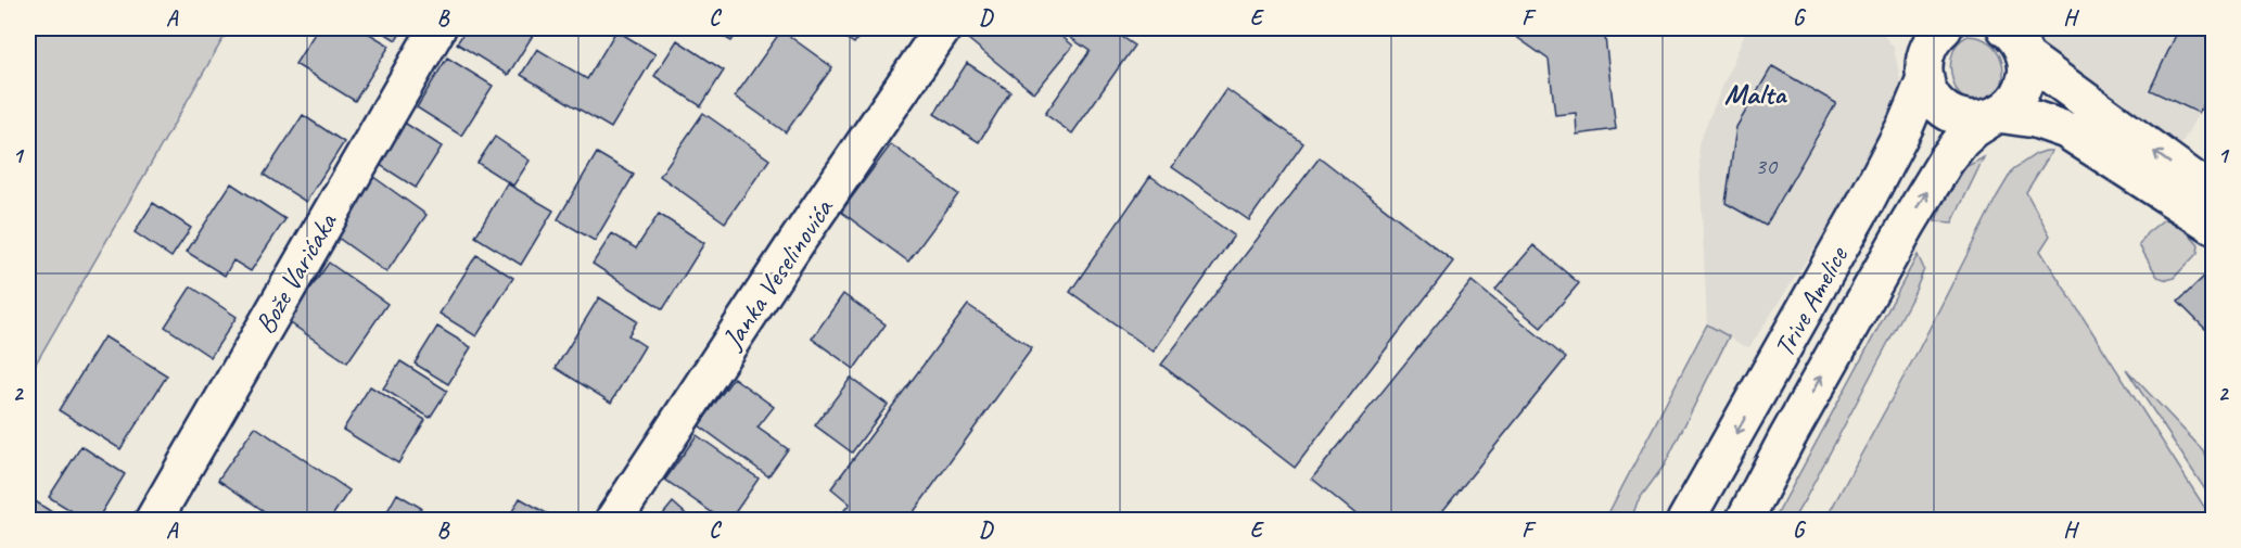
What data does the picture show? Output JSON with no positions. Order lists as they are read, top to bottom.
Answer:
{
  "streets": {
    "street": ["Bože Varićaka", "Janka Veselinovića", "Trive Amelice"]
  },
  "districts": ["Malta"],
  "house_numbers": ["30"],
  "grid": {
    "columns": [
      "A",
      "B",
      "C",
      "D",
      "E",
      "F",
      "G",
      "H"
    ],
    "rows": ["1", "2"]
  }
}
